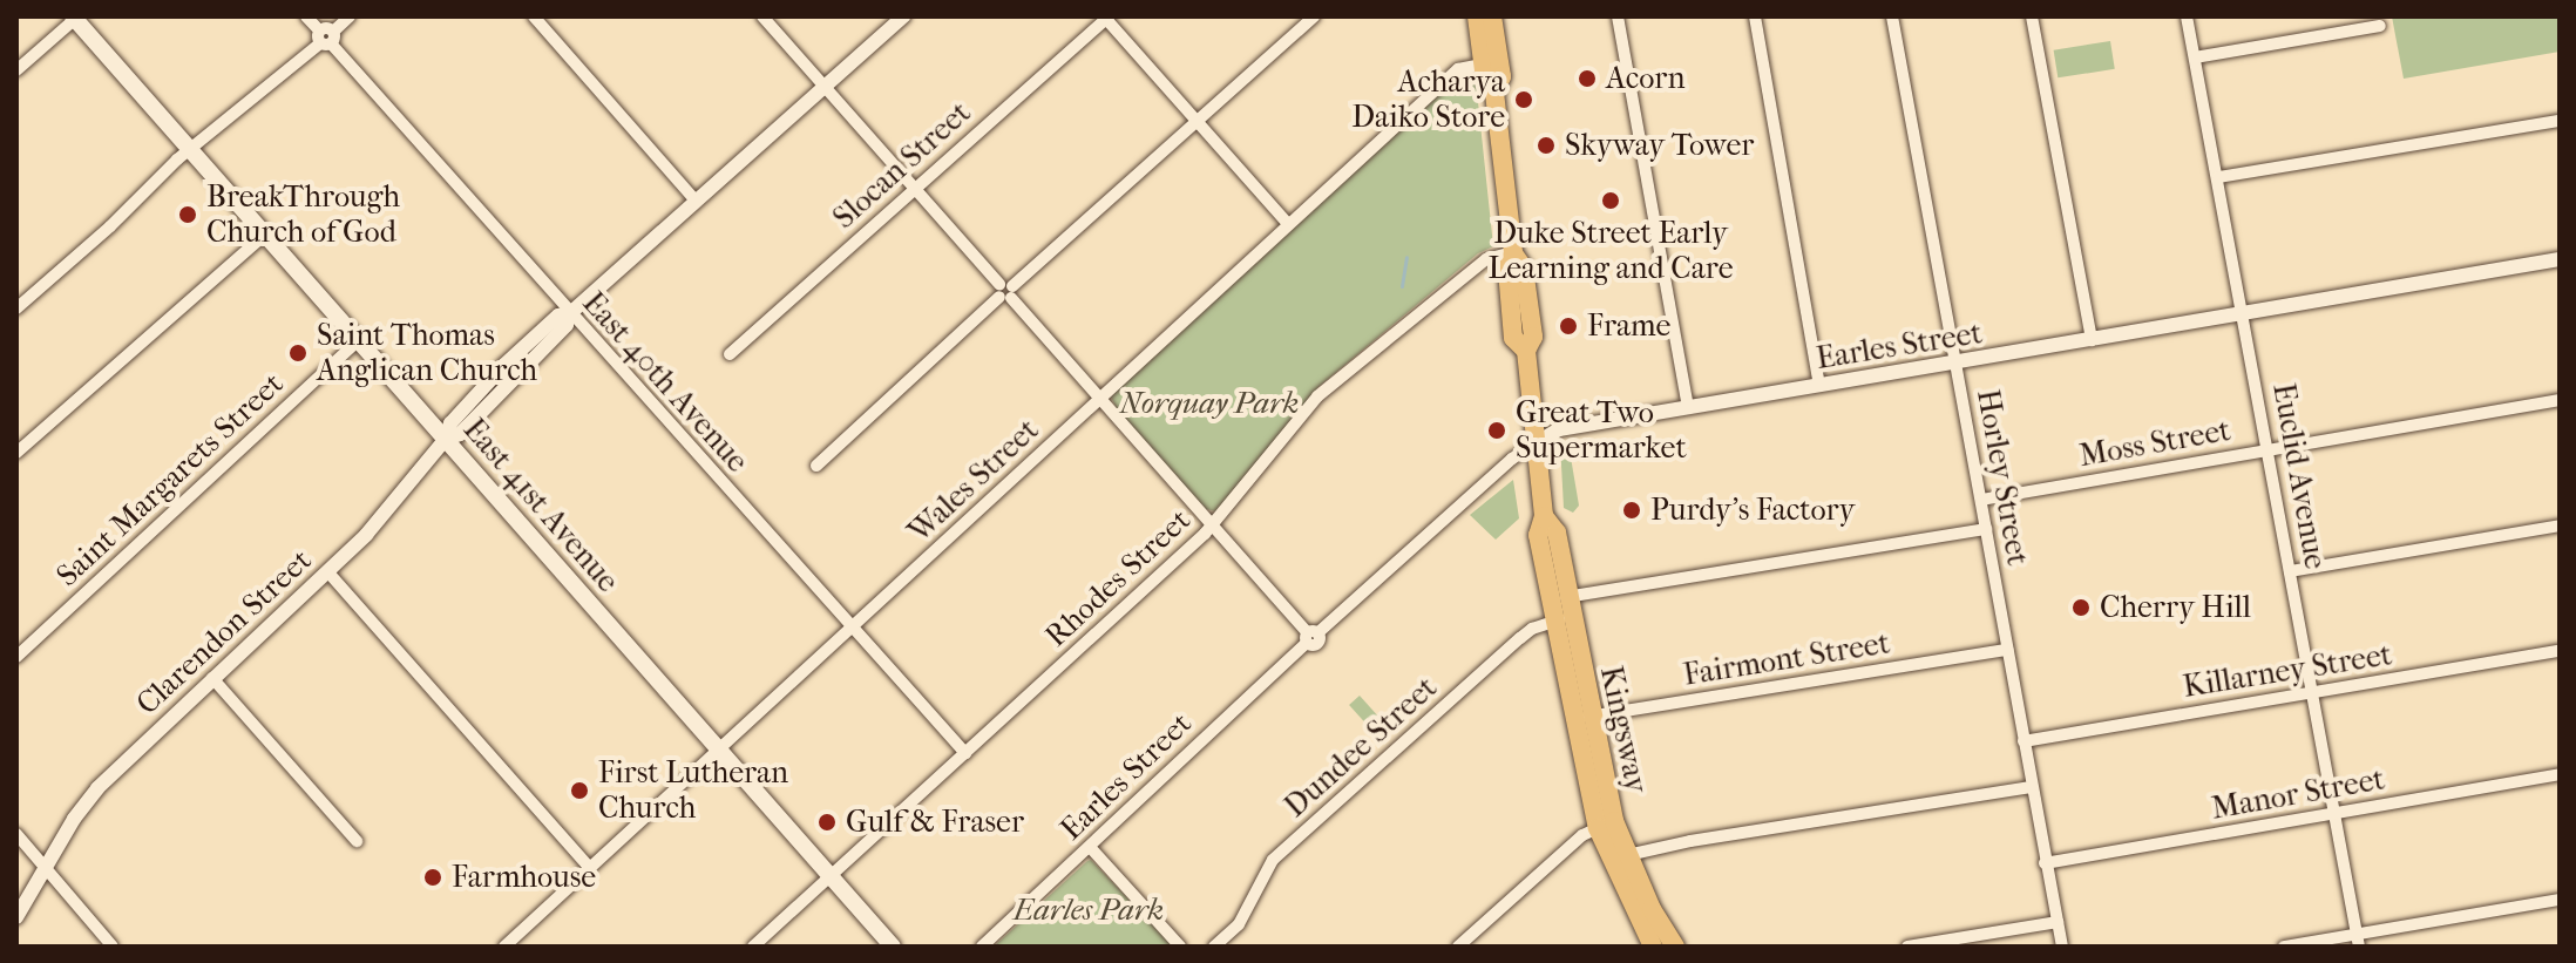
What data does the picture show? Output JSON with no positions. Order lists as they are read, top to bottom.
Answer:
{
  "streets": {
    "main road": ["East 41st Avenue", "Kingsway"],
    "street": [
      "Slocan Street",
      "Earles Street",
      "East 40th Avenue",
      "Moss Street",
      "Euclid Avenue",
      "Horley Street",
      "Saint Margarets Street",
      "Wales Street",
      "Rhodes Street",
      "Clarendon Street",
      "Fairmont Street",
      "Killarney Street",
      "Dundee Street",
      "Manor Street"
    ]
  },
  "crossings": [
    ["Earles Street", "Euclid Avenue"],
    ["Earles Street", "Horley Street"],
    ["Earles Street", "Kingsway"],
    ["East 40th Avenue", "Wales Street"],
    ["East 40th Avenue", "Rhodes Street"],
    ["East 40th Avenue", "Clarendon Street"],
    ["Moss Street", "Euclid Avenue"],
    ["Moss Street", "Horley Street"],
    ["Euclid Avenue", "Killarney Street"],
    ["Euclid Avenue", "Manor Street"],
    ["Horley Street", "Fairmont Street"],
    ["Horley Street", "Killarney Street"],
    ["Horley Street", "Manor Street"],
    ["Saint Margarets Street", "East 41st Avenue"],
    ["Wales Street", "East 41st Avenue"],
    ["Wales Street", "Kingsway"],
    ["East 41st Avenue", "Rhodes Street"],
    ["East 41st Avenue", "Clarendon Street"],
    ["Rhodes Street", "Kingsway"],
    ["Fairmont Street", "Kingsway"],
    ["Kingsway", "Dundee Street"]
  ],
  "parks": ["Norquay Park", "Earles Park"],
  "places": [
    "Acorn",
    "Acharya Daiko Store",
    "Skyway Tower",
    "Duke Street Early Learning and Care",
    "BreakThrough Church of God",
    "Frame",
    "Saint Thomas Anglican Church",
    "Great Two Supermarket",
    "Purdy's Factory",
    "Cherry Hill",
    "First Lutheran Church",
    "Gulf & Fraser",
    "Farmhouse"
  ]
}
